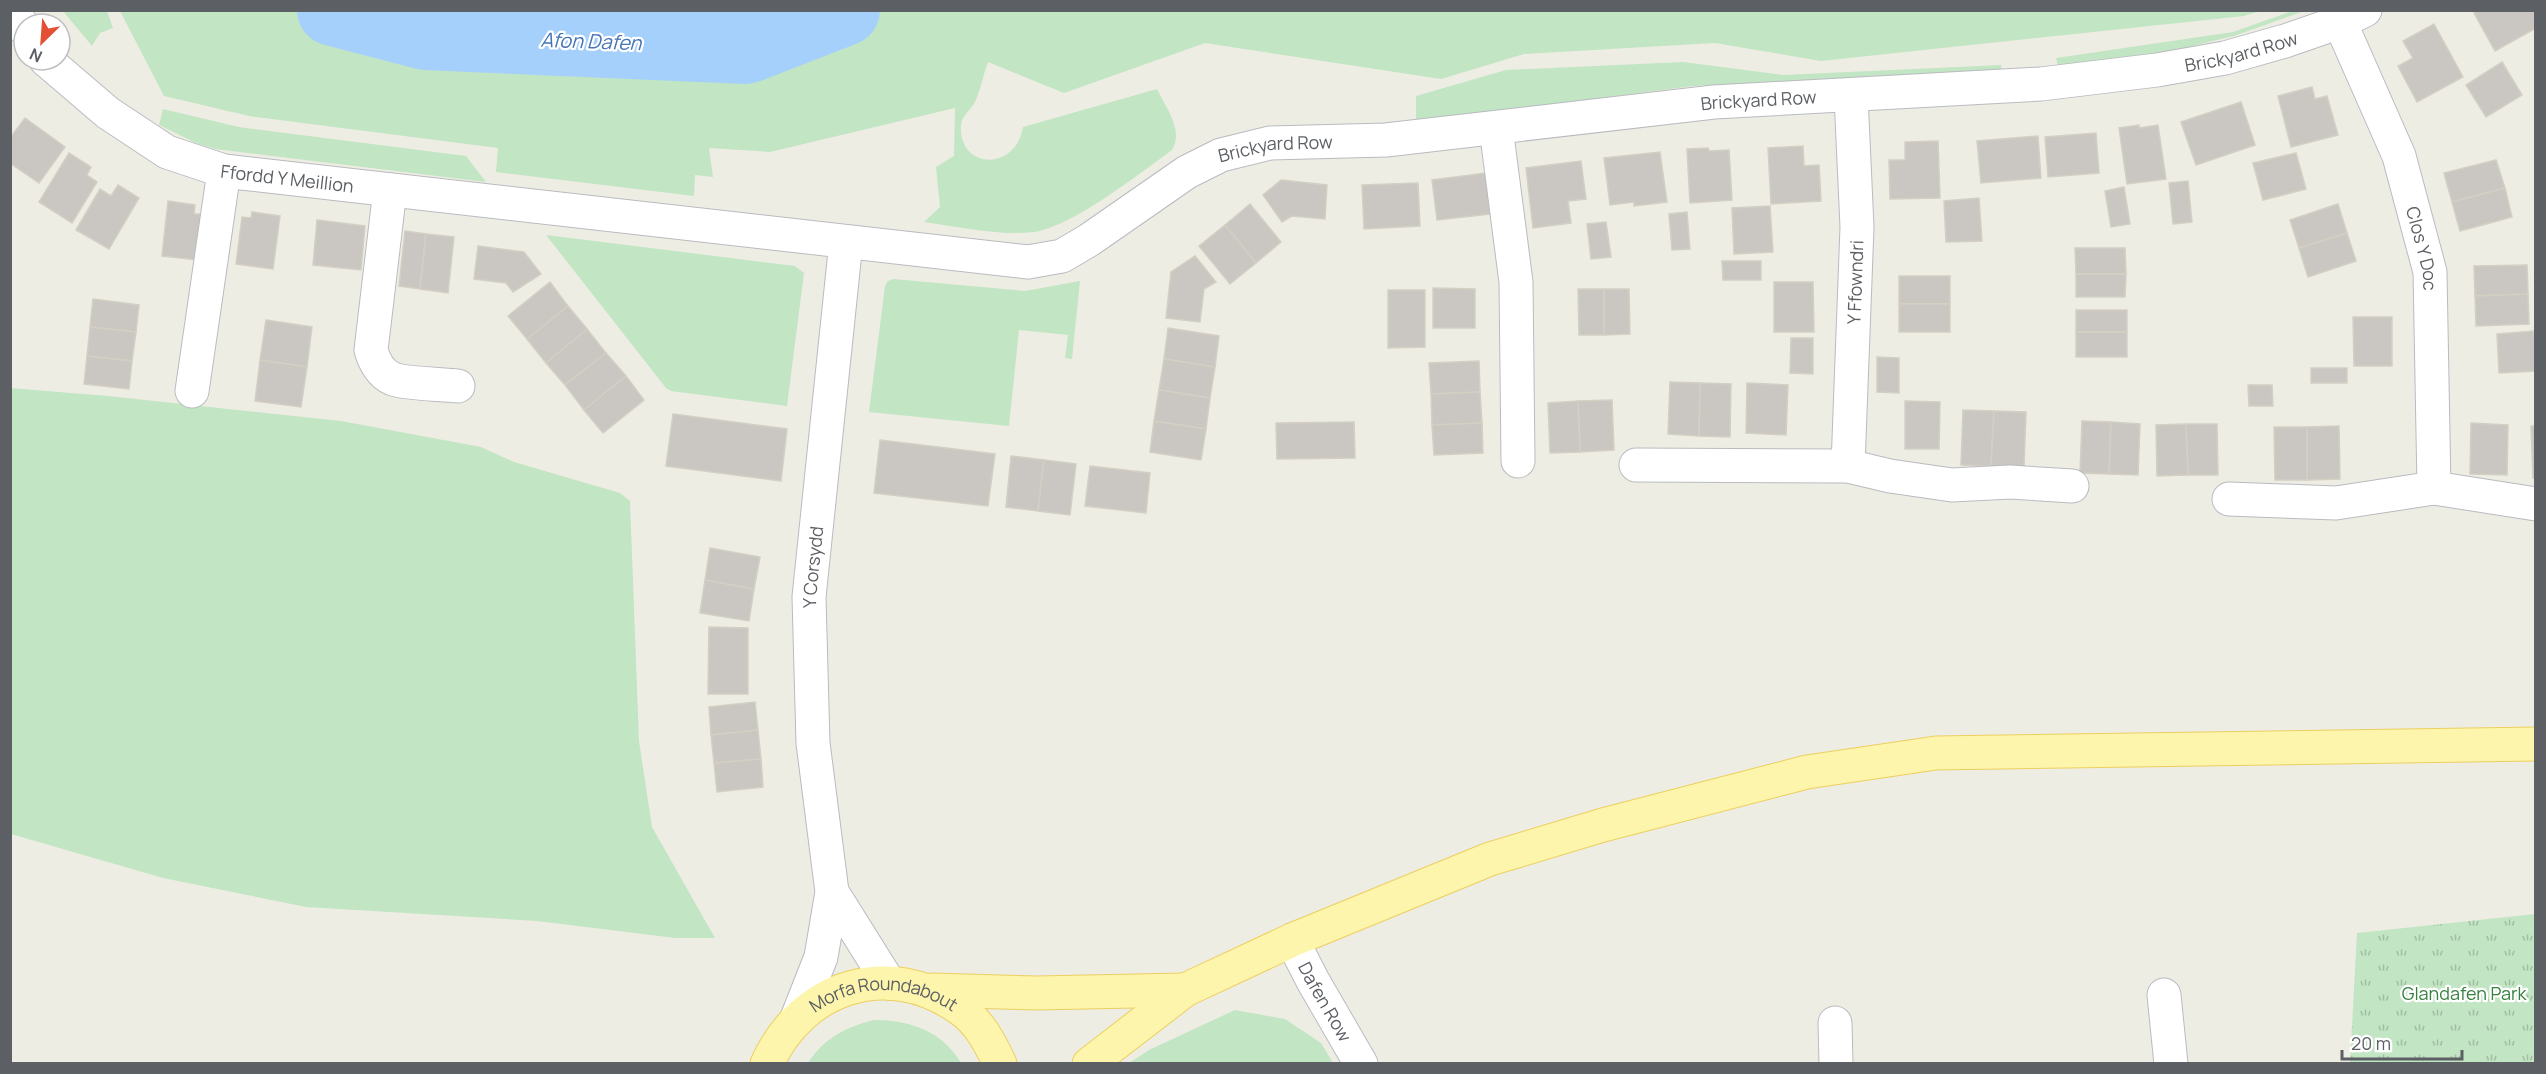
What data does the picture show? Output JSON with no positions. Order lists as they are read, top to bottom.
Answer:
{
  "streets": {
    "main road": ["Morfa Roundabout"],
    "street": [
      "Brickyard Row",
      "Ffordd Y Meillion",
      "Clos Y Doc",
      "Y Ffowndri",
      "Y Corsydd",
      "Dafen Row"
    ]
  },
  "crossings": [
    ["Brickyard Row", "Ffordd Y Meillion"],
    ["Brickyard Row", "Clos Y Doc"],
    ["Brickyard Row", "Y Ffowndri"],
    ["Brickyard Row", "Y Corsydd"],
    ["Ffordd Y Meillion", "Y Corsydd"],
    ["Y Corsydd", "Morfa Roundabout"]
  ],
  "water": ["Afon Dafen"],
  "parks": ["Glandafen Park"],
  "scale_bar": "20 m",
  "north": "bottom left"
}
